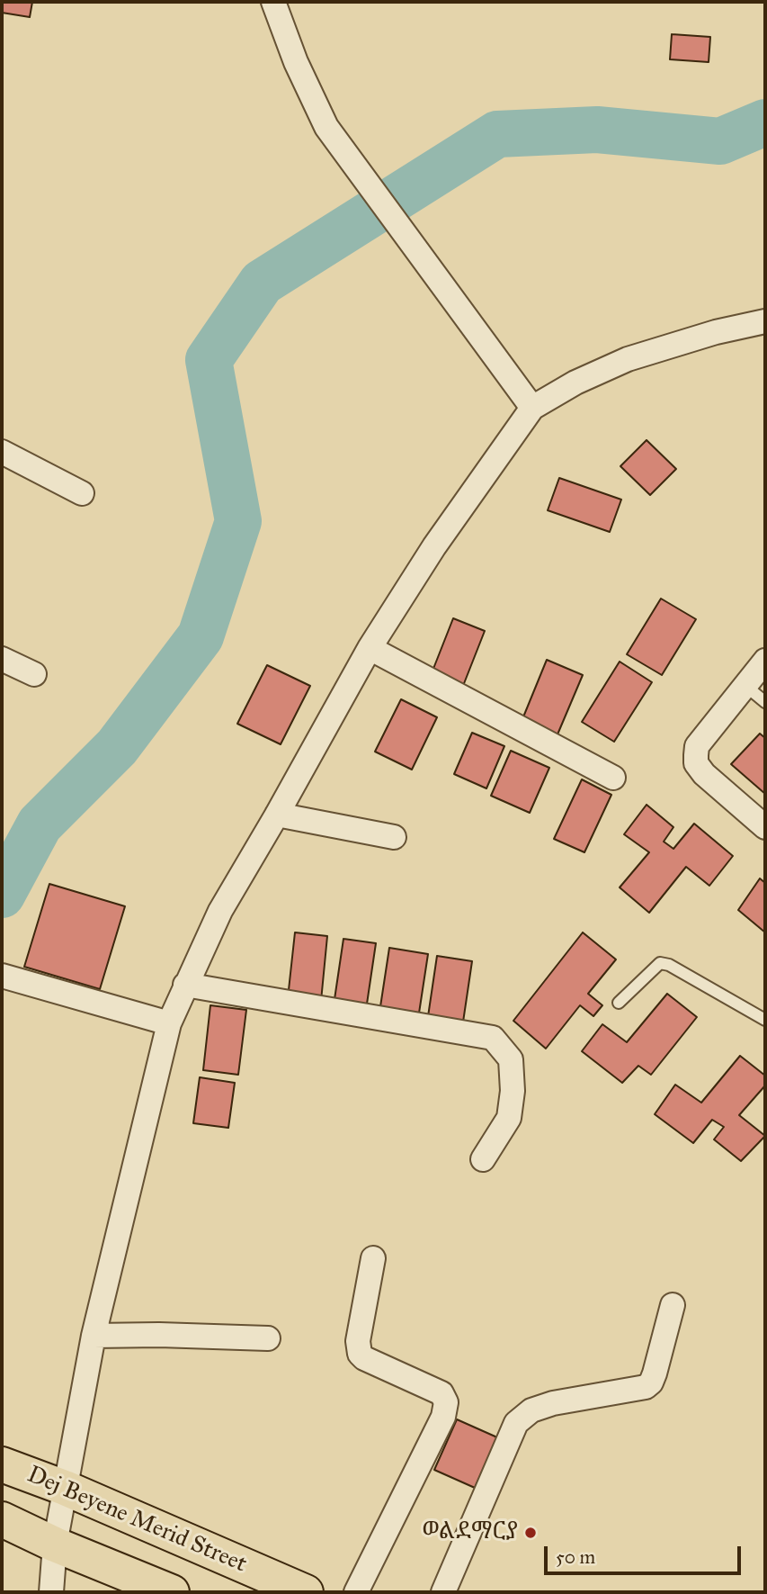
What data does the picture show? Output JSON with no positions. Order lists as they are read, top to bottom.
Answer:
{
  "streets": {
    "main road": ["Dej Beyene Merid Street"]
  },
  "places": ["ወልደማርያ"],
  "scale_bar": "50 m"
}
